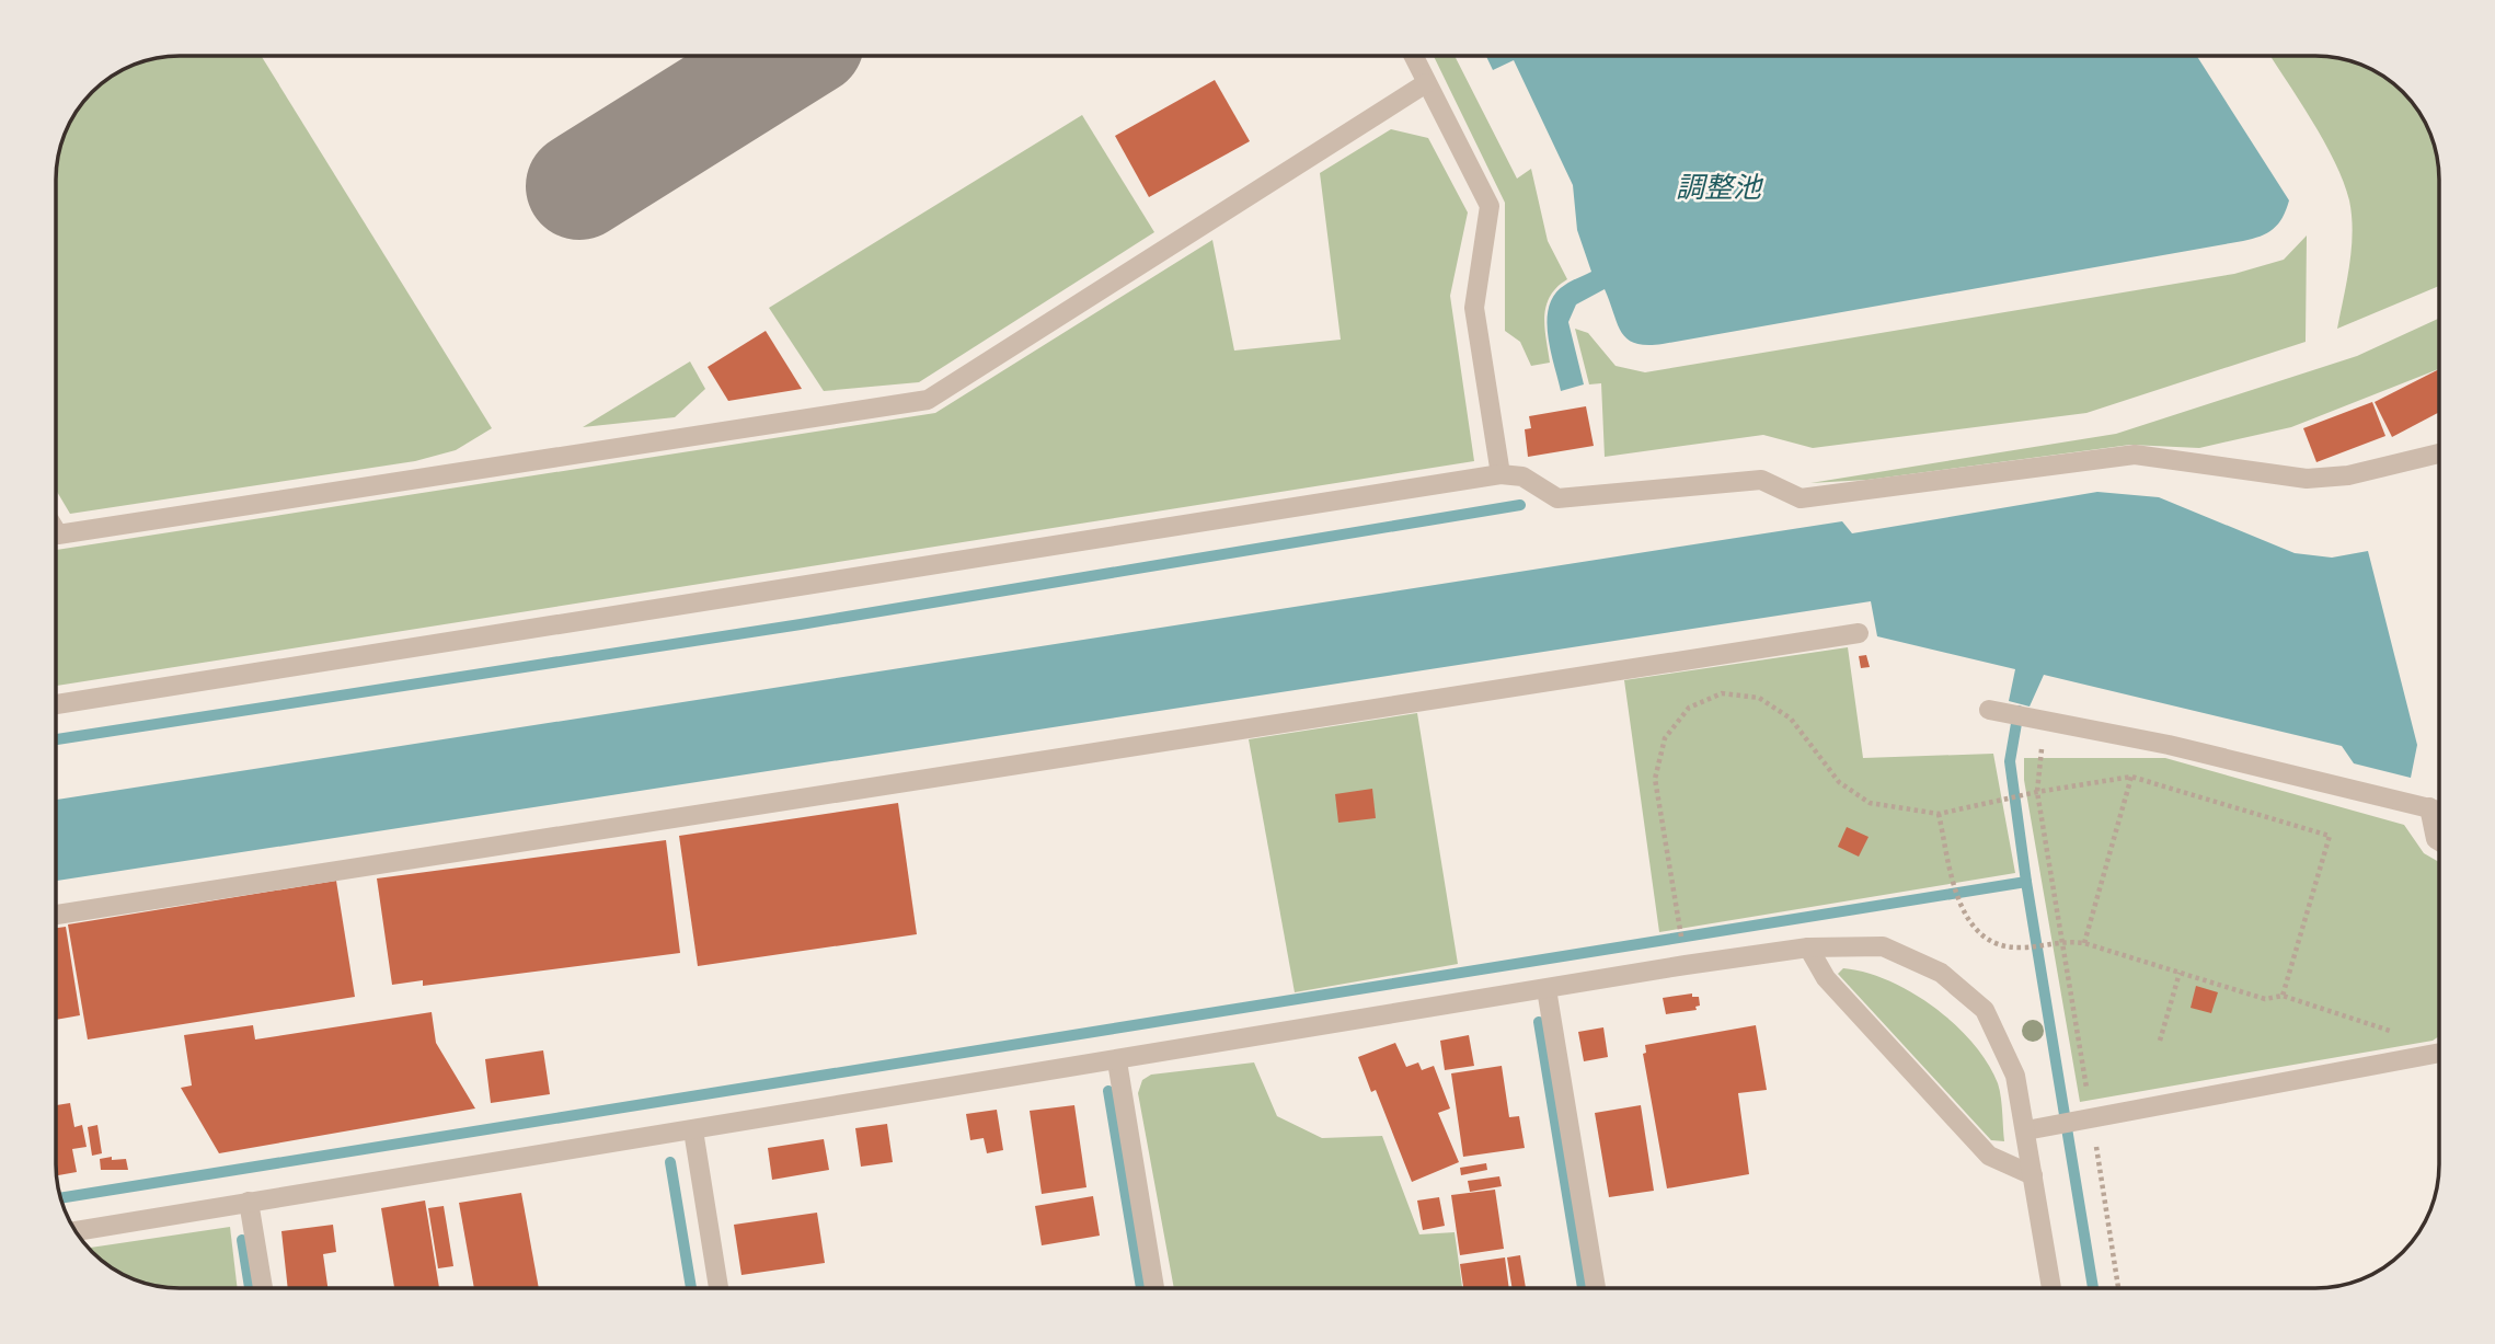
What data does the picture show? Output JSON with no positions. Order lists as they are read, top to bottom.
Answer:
{
  "water": ["調整池"]
}
